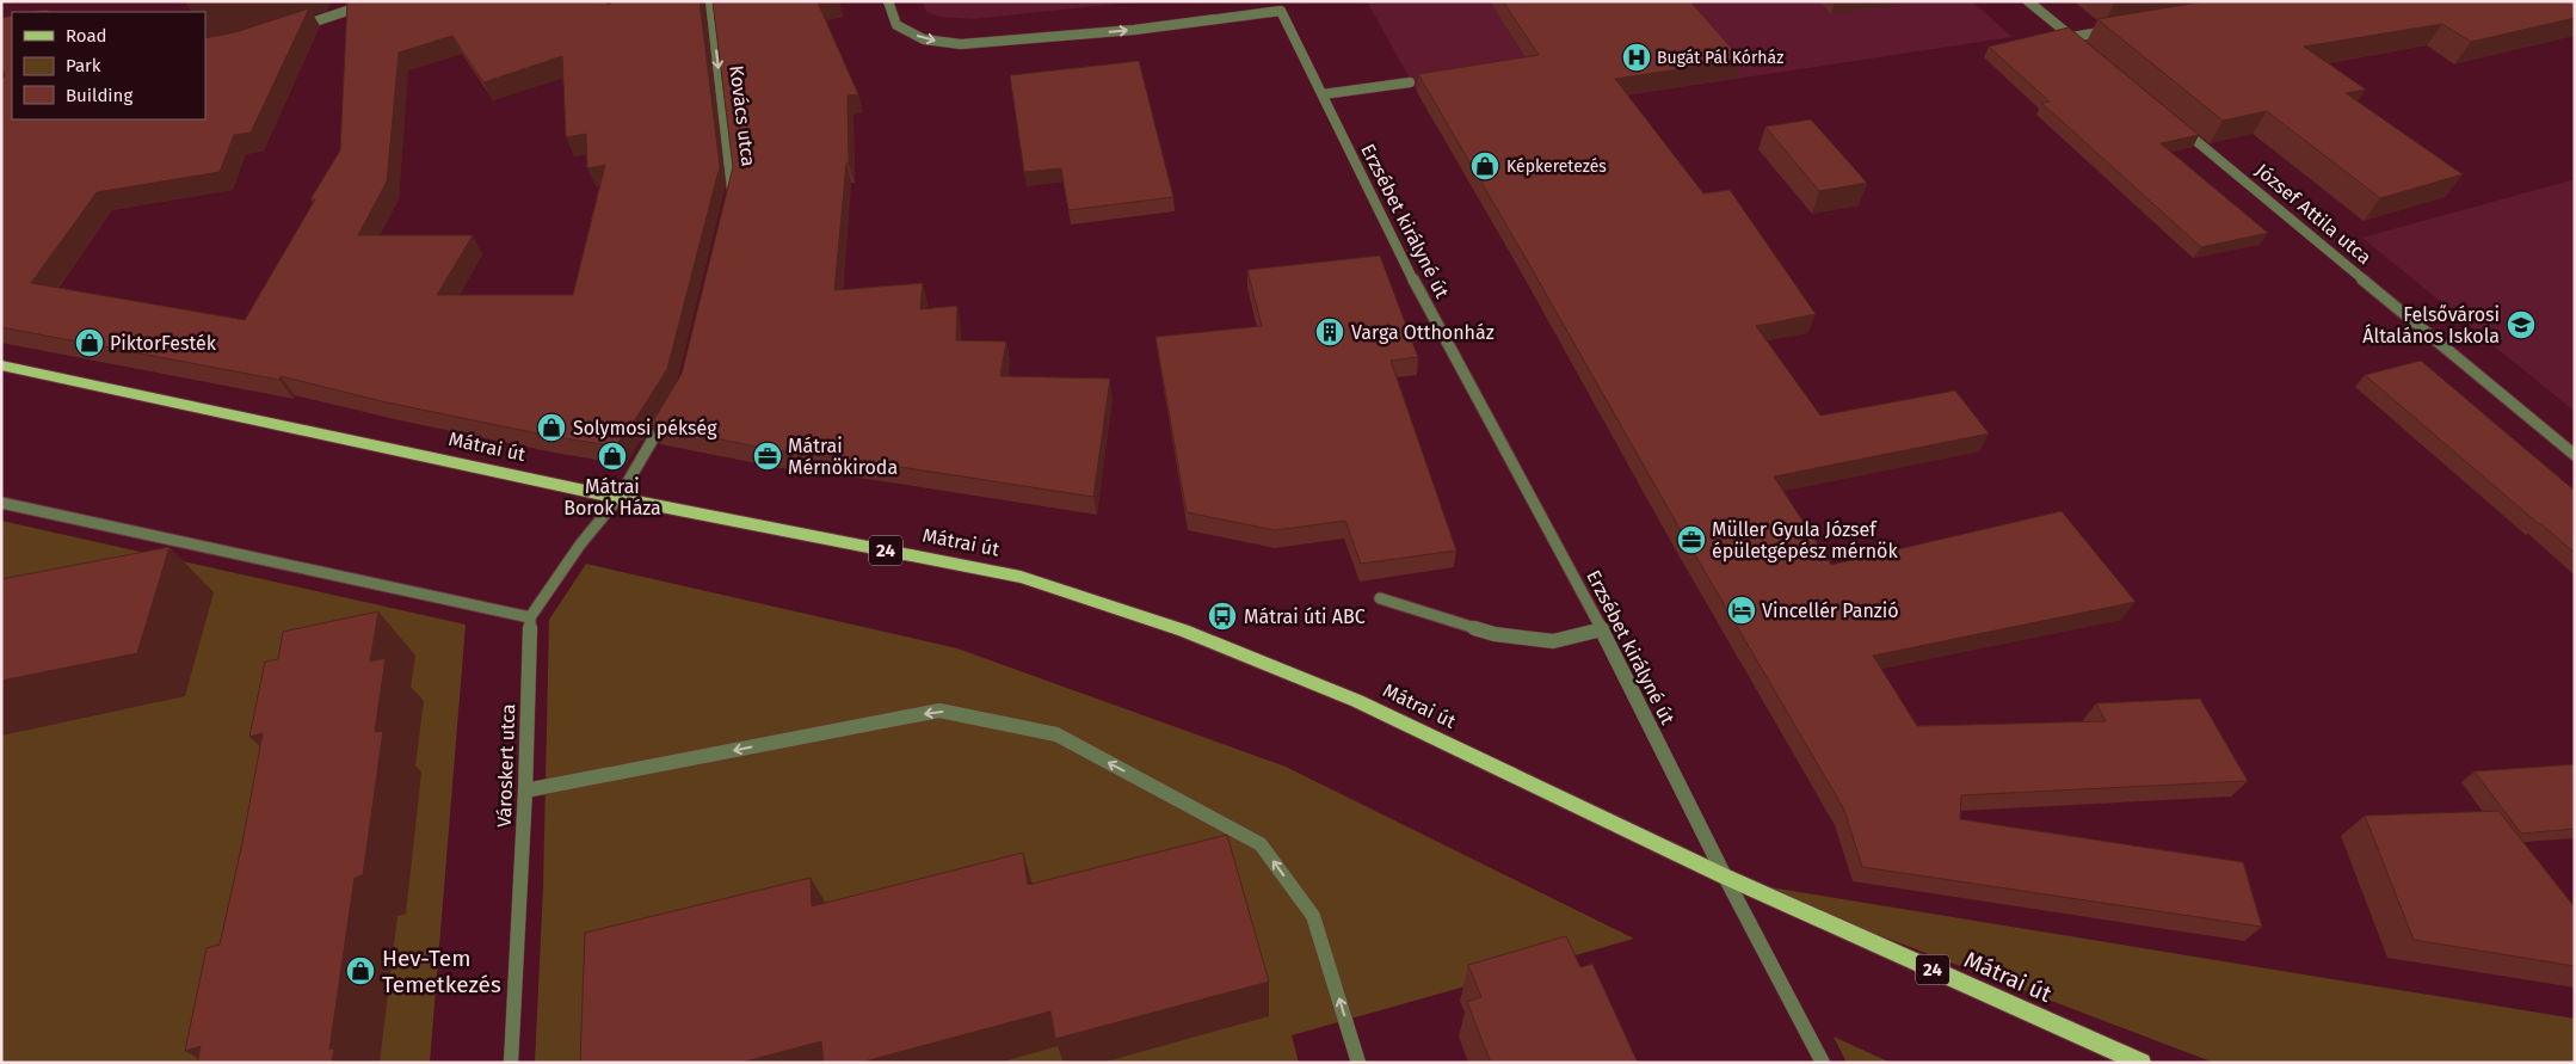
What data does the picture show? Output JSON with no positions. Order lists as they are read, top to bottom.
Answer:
{
  "streets": {
    "main road": ["Mátrai út", "24"],
    "street": [
      "Kovács utca",
      "József Attila utca",
      "Erzsébet királyné út",
      "Városkert utca"
    ]
  },
  "crossings": [
    ["Erzsébet királyné út", "Mátrai út"]
  ],
  "one_way": ["Kovács utca"],
  "places": {
    "hospital": ["Bugát Pál Kórház"],
    "shop": [
      "Képkeretezés",
      "PiktorFesték",
      "Solymosi pékség",
      "Mátrai Borok Háza",
      "Hev-Tem Temetkezés"
    ],
    "school or university": ["Felsővárosi Általános Iskola"],
    "building": ["Varga Otthonház"],
    "office": ["Mátrai Mérnökiroda", "Müller Gyula József épületgépész mérnök"],
    "hotel": ["Vincellér Panzió"],
    "bus stop": ["Mátrai úti ABC"]
  },
  "legend": ["Road", "Park", "Building"]
}
